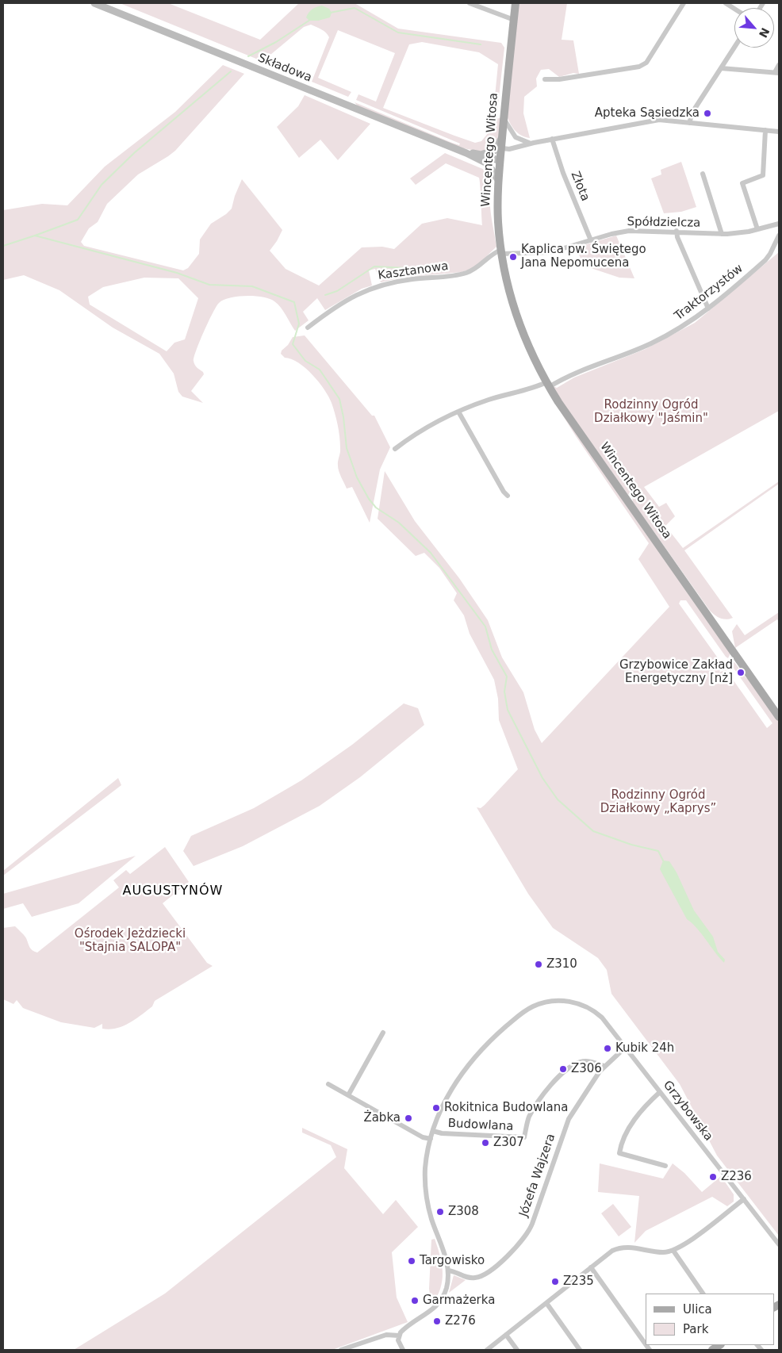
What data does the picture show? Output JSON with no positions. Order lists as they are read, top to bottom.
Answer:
{
  "streets": {
    "main road": ["Składowa", "Wincentego Witosa"],
    "street": [
      "Złota",
      "Spółdzielcza",
      "Kasztanowa",
      "Traktorzystów",
      "Grzybowska",
      "Budowlana",
      "Józefa Wajzera"
    ]
  },
  "crossings": [
    ["Składowa", "Wincentego Witosa"],
    ["Wincentego Witosa", "Spółdzielcza"],
    ["Wincentego Witosa", "Kasztanowa"],
    ["Wincentego Witosa", "Traktorzystów"],
    ["Złota", "Spółdzielcza"],
    ["Spółdzielcza", "Kasztanowa"],
    ["Grzybowska", "Budowlana"],
    ["Grzybowska", "Józefa Wajzera"],
    ["Budowlana", "Józefa Wajzera"]
  ],
  "districts": ["AUGUSTYNÓW"],
  "parks": ["Rodzinny Ogród Działkowy \"Jaśmin\"", "Rodzinny Ogród Działkowy „Kaprys”", "Ośrodek Jeżdziecki \"Stajnia SALOPA\""],
  "places": [
    "Apteka Sąsiedzka",
    "Kaplica pw. Świętego Jana Nepomucena",
    "Grzybowice Zakład Energetyczny [nż]",
    "Z310",
    "Kubik 24h",
    "Z306",
    "Rokitnica Budowlana",
    "Żabka",
    "Z307",
    "Z236",
    "Z308",
    "Targowisko",
    "Z235",
    "Garmażerka",
    "Z276"
  ],
  "legend": ["Ulica", "Park"],
  "north": "bottom right"
}
